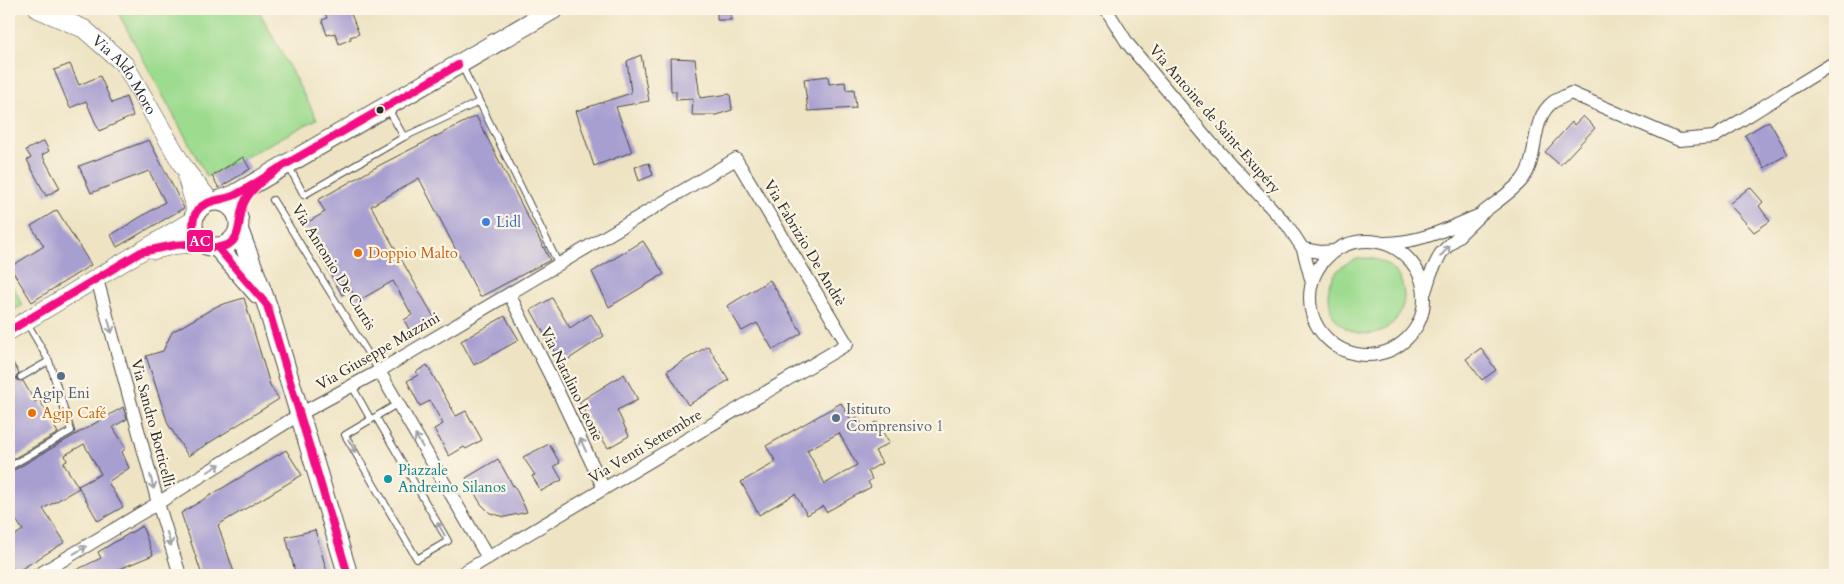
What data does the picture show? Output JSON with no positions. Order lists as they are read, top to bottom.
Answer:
{
  "streets": {
    "street": [
      "Via Aldo Moro",
      "Via Antoine de Saint-Exupéry",
      "Via Fabrizio De Andrè",
      "Via Antonio De Curtis",
      "Via Giuseppe Mazzini",
      "Via Natalino Leone",
      "Via Sandro Botticelli",
      "Via Venti Settembre"
    ]
  },
  "crossings": [
    ["Via Fabrizio De Andrè", "Via Giuseppe Mazzini"],
    ["Via Fabrizio De Andrè", "Via Venti Settembre"],
    ["Via Antonio De Curtis", "Via Giuseppe Mazzini"],
    ["Via Antonio De Curtis", "Via Venti Settembre"],
    ["Via Giuseppe Mazzini", "Via Natalino Leone"],
    ["Via Giuseppe Mazzini", "Via Sandro Botticelli"],
    ["Via Natalino Leone", "Via Venti Settembre"]
  ],
  "one_way": [
    "Via Antonio De Curtis",
    "Via Giuseppe Mazzini",
    "Via Natalino Leone",
    "Via Sandro Botticelli"
  ],
  "places": [
    "Lidl",
    "Doppio Malto",
    "Agip Eni",
    "Agip Café",
    "Istituto Comprensivo 1",
    "Piazzale Andreino Silanos"
  ],
  "lines": ["transit line AC"]
}
